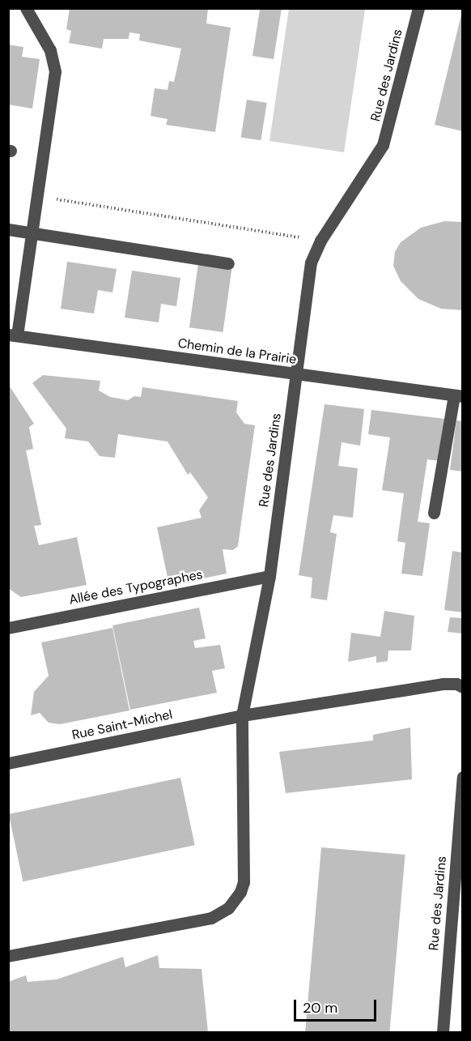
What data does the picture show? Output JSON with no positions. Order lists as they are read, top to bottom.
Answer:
{
  "streets": {
    "street": [
      "Rue des Jardins",
      "Chemin de la Prairie",
      "Allée des Typographes",
      "Rue Saint-Michel"
    ]
  },
  "crossings": [
    ["Rue des Jardins", "Chemin de la Prairie"],
    ["Rue des Jardins", "Allée des Typographes"],
    ["Rue des Jardins", "Rue Saint-Michel"]
  ],
  "scale_bar": "20 m"
}
